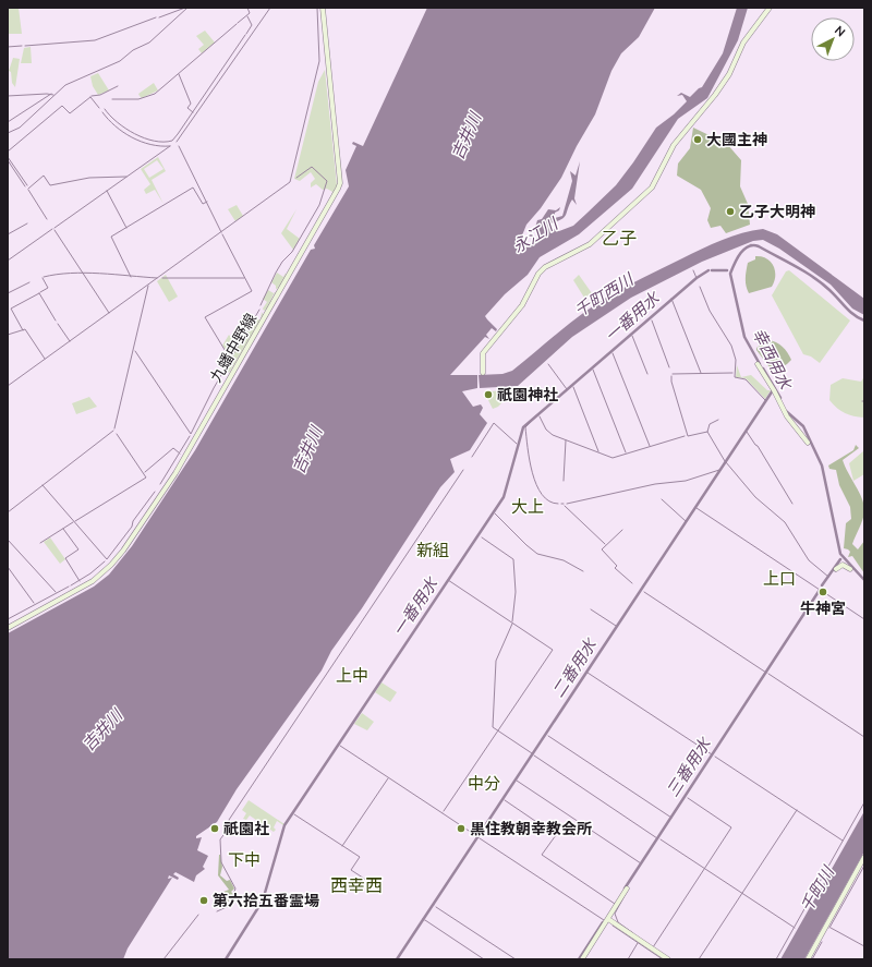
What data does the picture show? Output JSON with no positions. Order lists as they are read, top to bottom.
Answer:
{
  "streets": {
    "main road": ["九蟠中野線"]
  },
  "districts": [
    "乙子",
    "大上",
    "新組",
    "上口",
    "上中",
    "中分",
    "下中",
    "西幸西"
  ],
  "water": [
    "吉井川",
    "永江川",
    "千町西川",
    "一番用水",
    "幸西用水",
    "二番用水",
    "三番用水",
    "千町川"
  ],
  "places": [
    "大國主神",
    "乙子大明神",
    "祇園神社",
    "牛神宮",
    "祇園社",
    "黒住教朝幸教会所",
    "第六拾五番霊場"
  ],
  "north": "top right"
}
